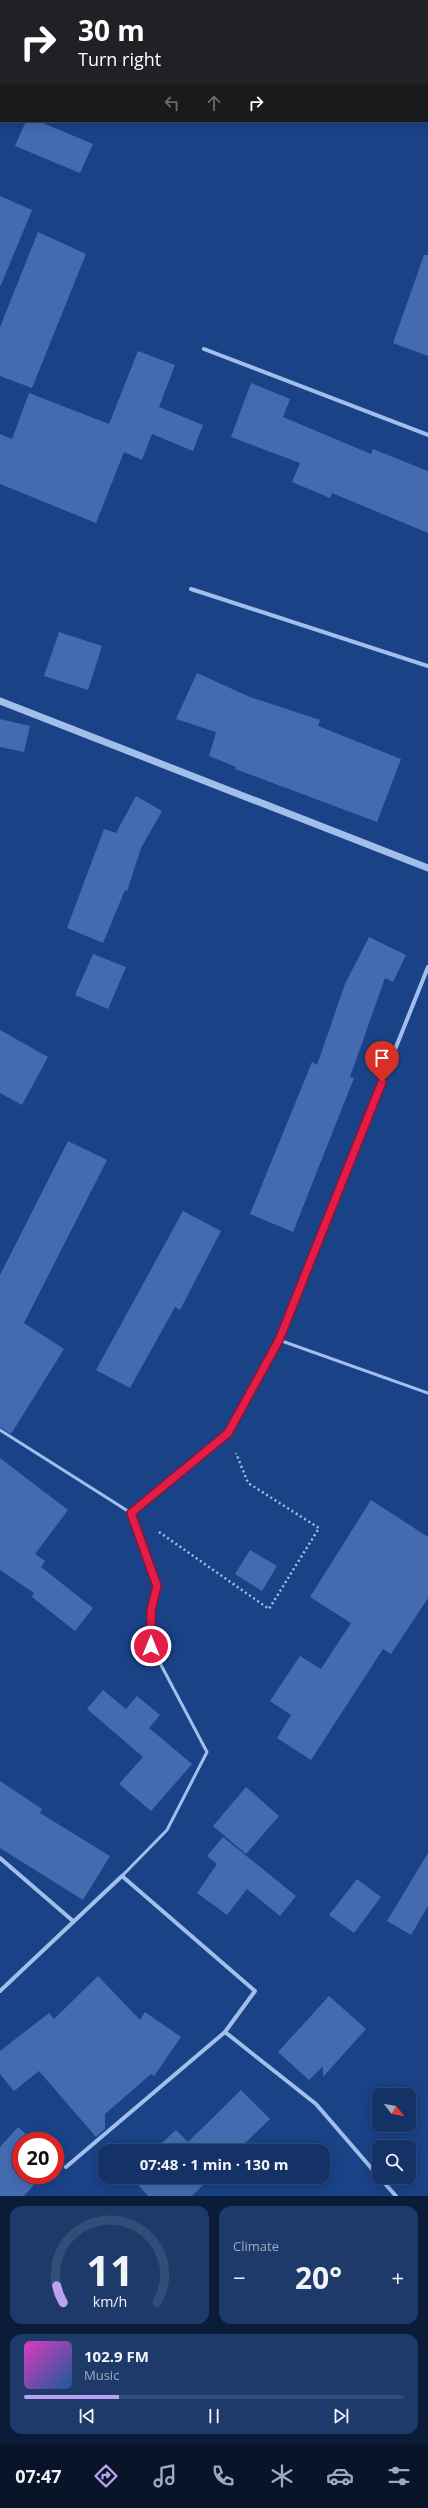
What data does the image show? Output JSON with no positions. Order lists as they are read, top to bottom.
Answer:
{
  "north": "bottom right",
  "page": {
    "turn": ["30 m", "Turn right"],
    "limit": "20",
    "trip": "07:48 · 1 min · 130 m",
    "tile": "Climate",
    "heat": ["−", "20°", "+"],
    "song": ["102.9 FM", "Music"],
    "tabs": "07:47",
    "gauge": ["11", "km/h"]
  }
}
